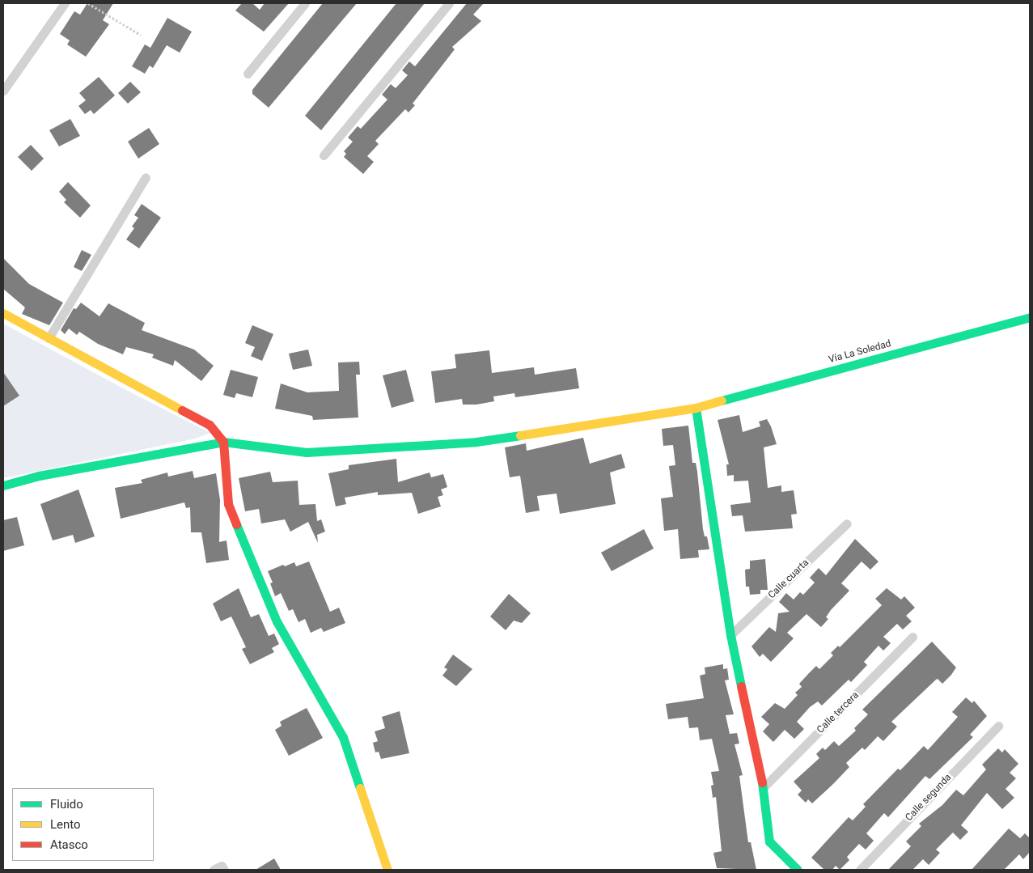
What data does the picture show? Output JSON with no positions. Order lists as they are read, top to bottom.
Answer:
{
  "streets": {
    "street": [
      "Vía La Soledad",
      "Calle cuarta",
      "Calle tercera",
      "Calle segunda"
    ]
  },
  "legend": ["Fluido", "Lento", "Atasco"]
}
